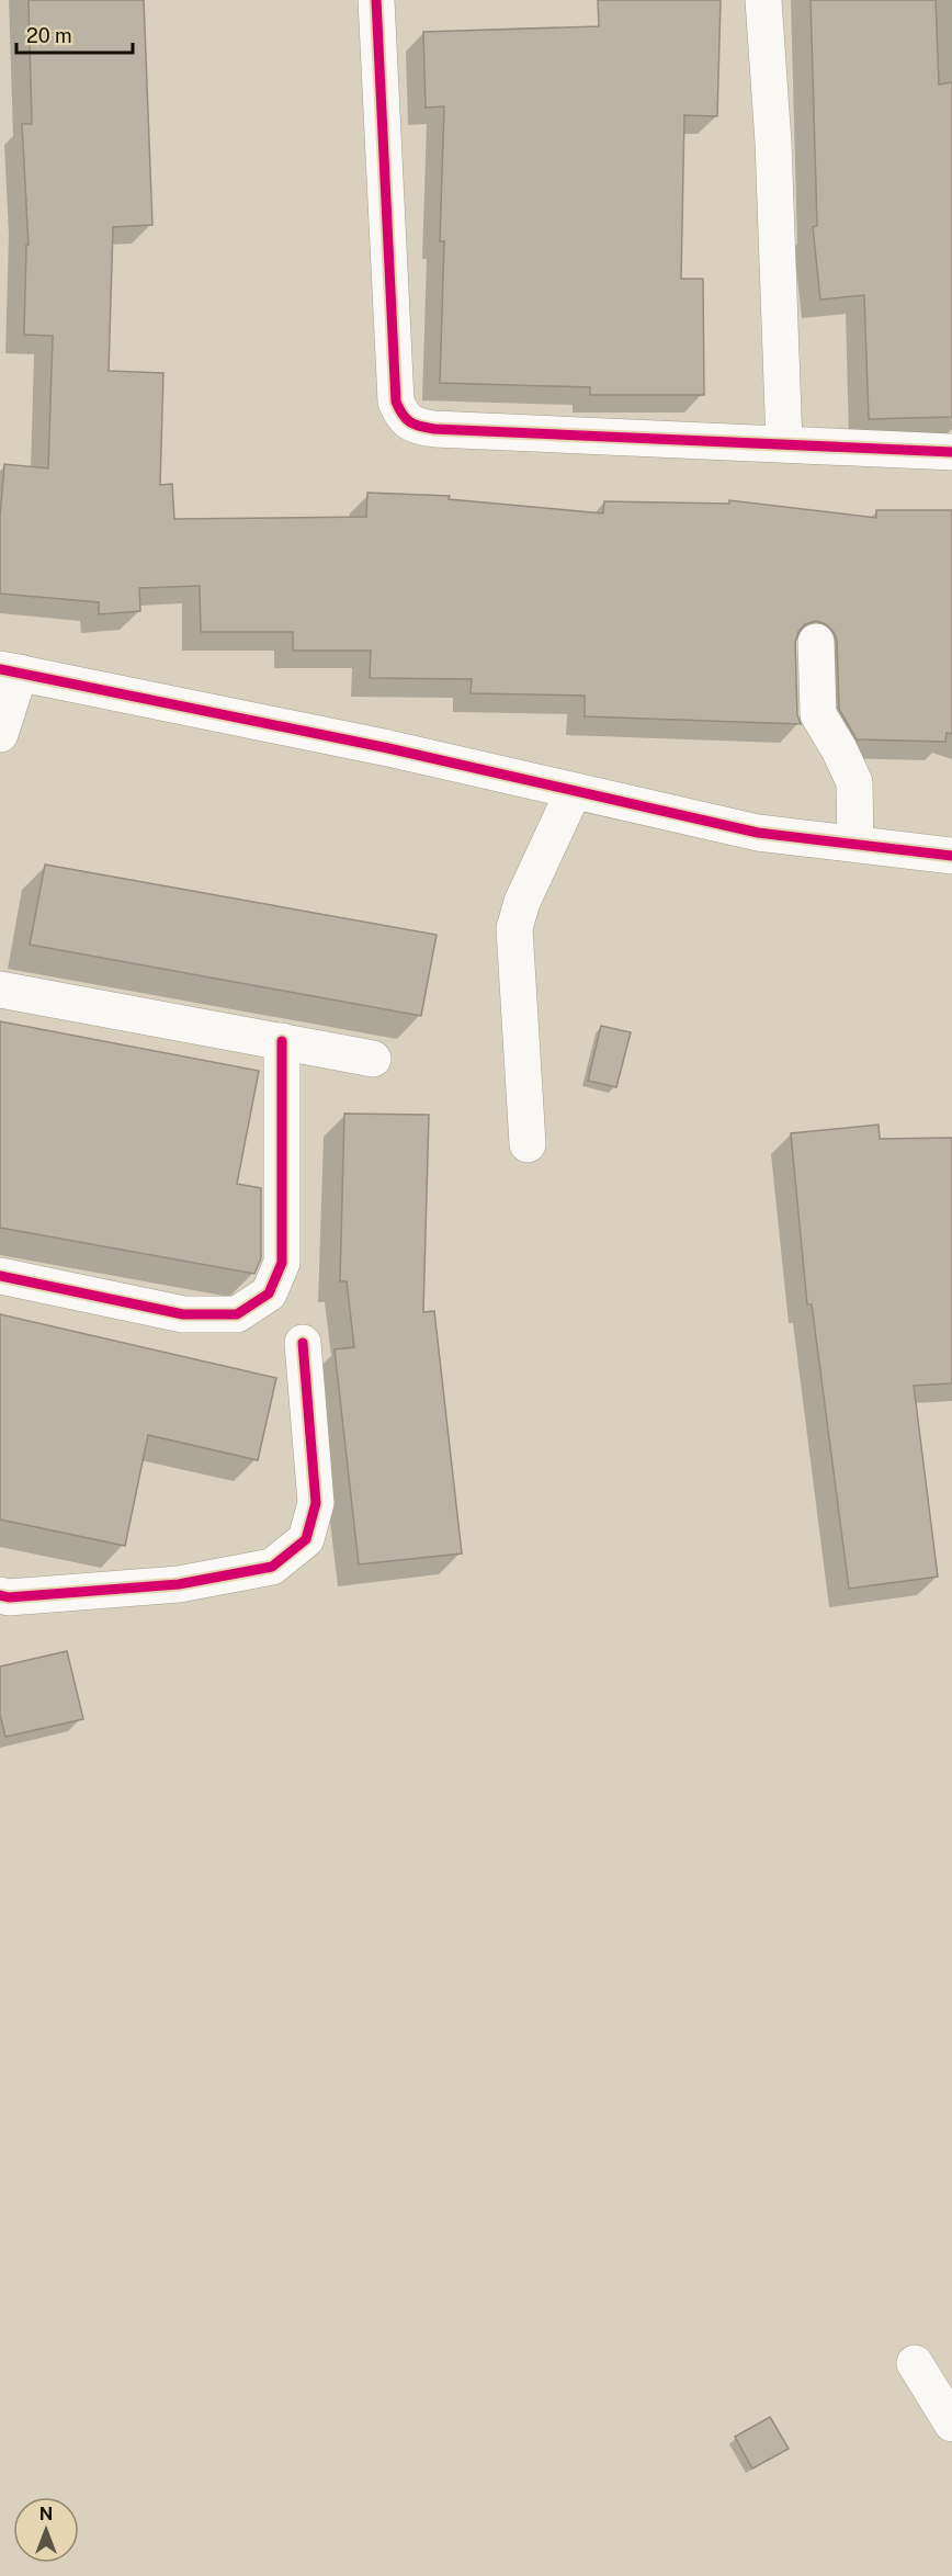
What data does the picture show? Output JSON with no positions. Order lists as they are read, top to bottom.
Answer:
{
  "scale_bar": "20 m",
  "north": "top"
}
